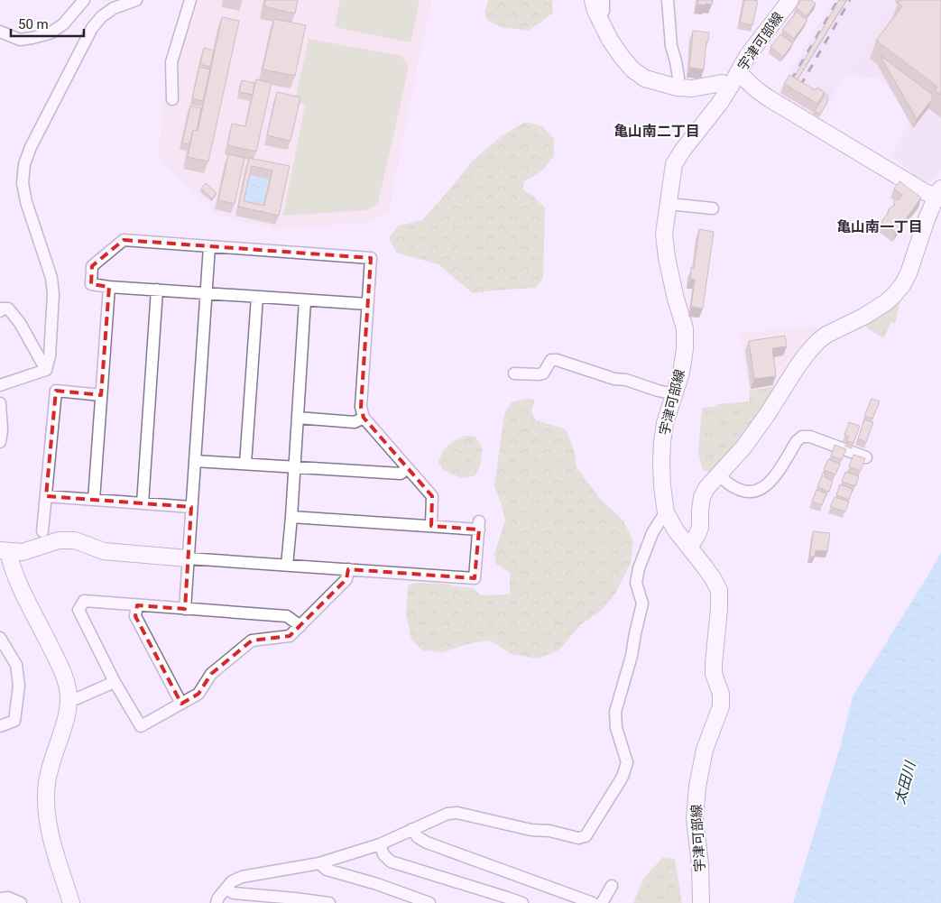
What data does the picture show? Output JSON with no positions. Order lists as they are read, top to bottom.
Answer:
{
  "streets": {
    "street": ["宇津可部線"]
  },
  "districts": ["亀山南二丁目", "亀山南一丁目"],
  "water": ["太田川"],
  "scale_bar": "50 m"
}
